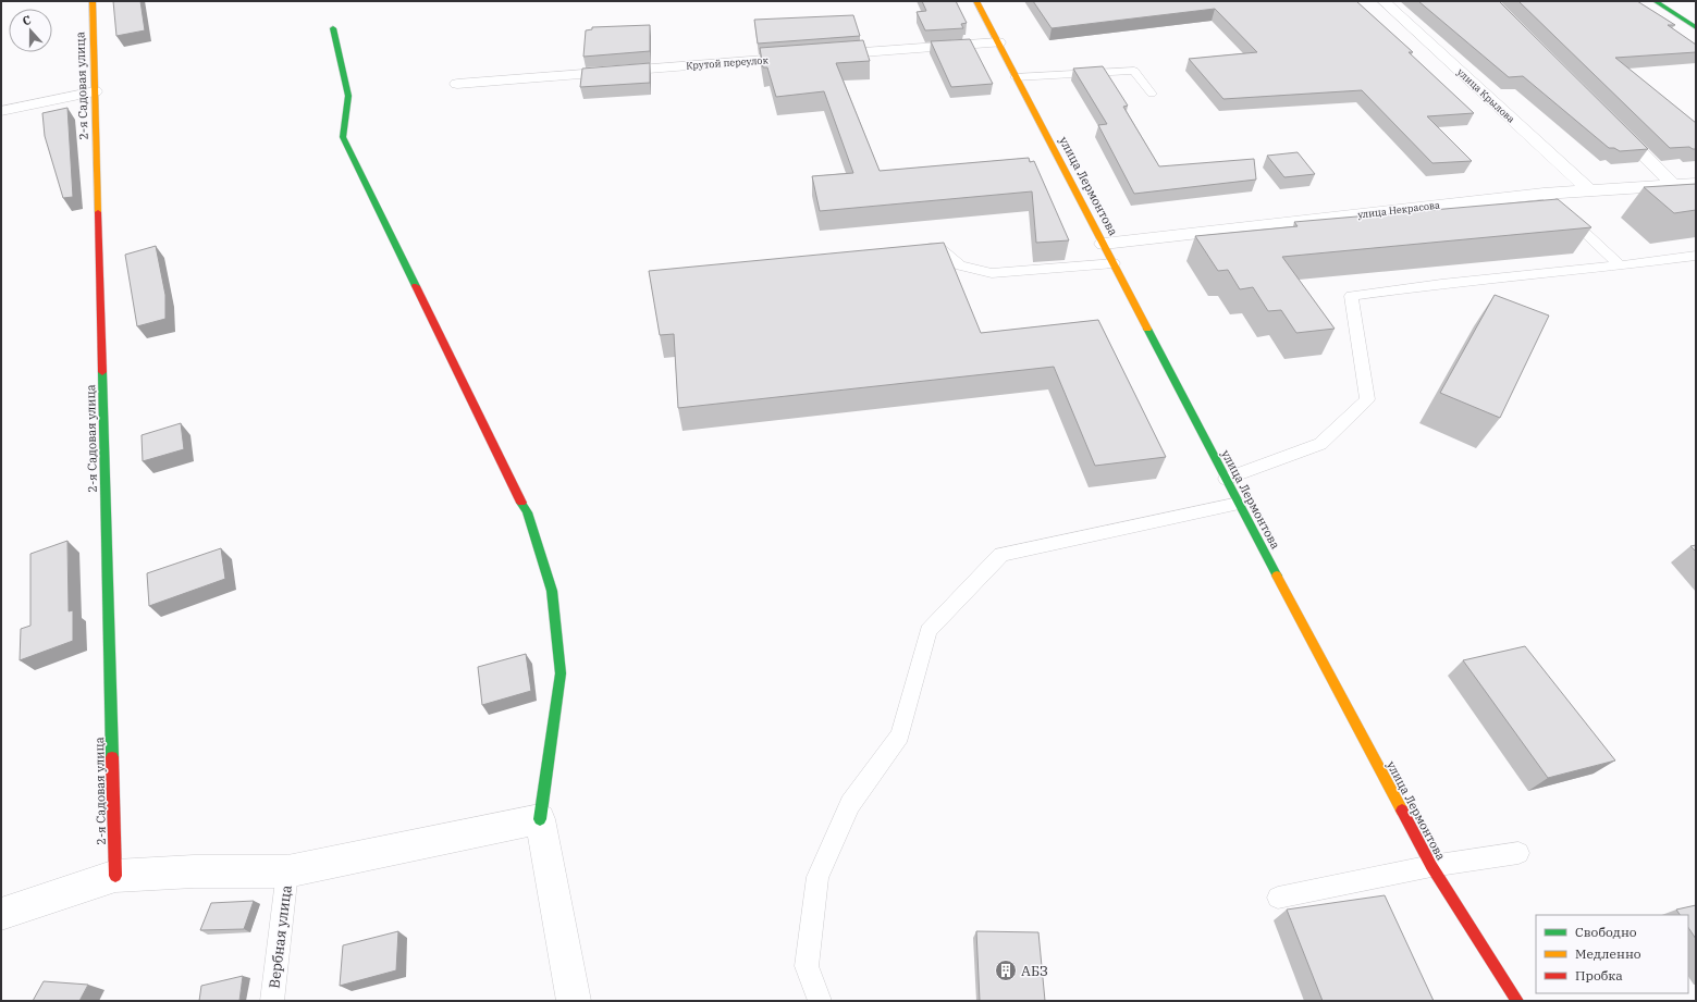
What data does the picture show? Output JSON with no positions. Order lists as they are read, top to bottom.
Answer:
{
  "streets": {
    "street": [
      "Крутой переулок",
      "2-я Садовая улица",
      "улица Крылова",
      "улица Лермонтова",
      "улица Некрасова"
    ],
    "lane": ["Вербная улица"]
  },
  "crossings": [
    ["Крутой переулок", "улица Лермонтова"],
    ["улица Крылова", "улица Некрасова"],
    ["улица Лермонтова", "улица Некрасова"]
  ],
  "places": {
    "building": ["АБЗ"]
  },
  "legend": ["Свободно", "Медленно", "Пробка"],
  "north": "top"
}
